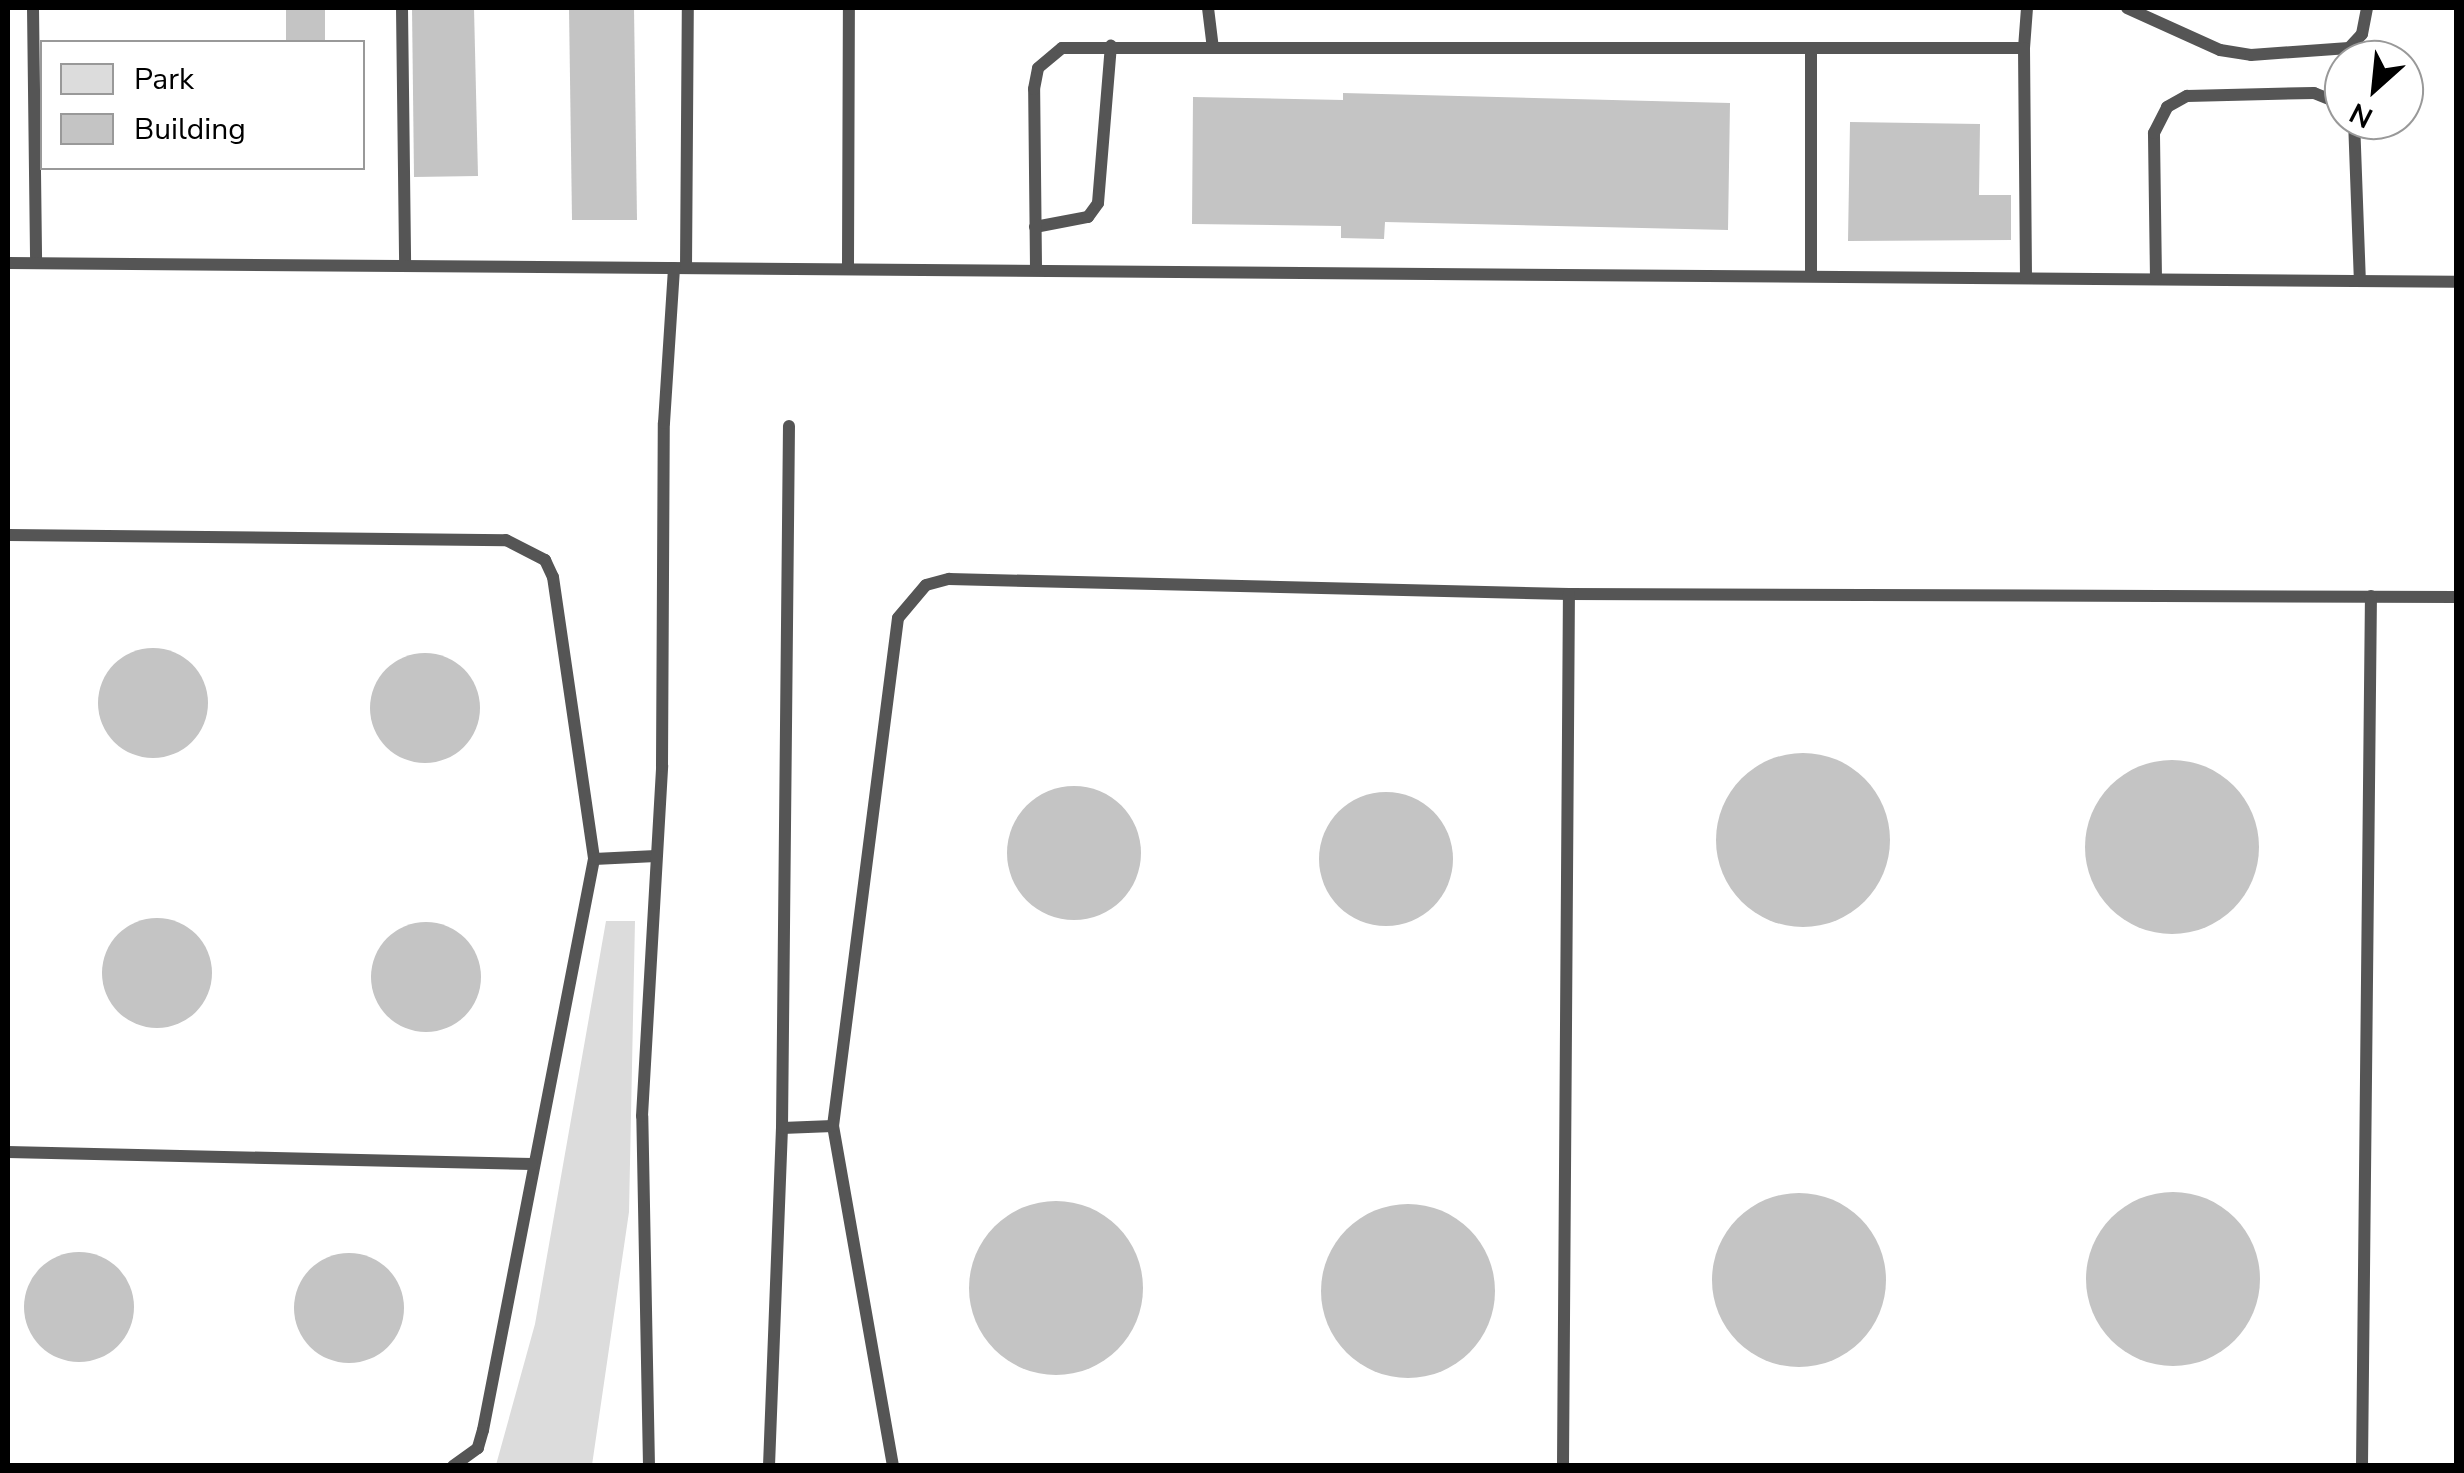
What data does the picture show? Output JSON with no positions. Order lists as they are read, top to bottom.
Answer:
{
  "legend": ["Park", "Building"],
  "north": "bottom left"
}
